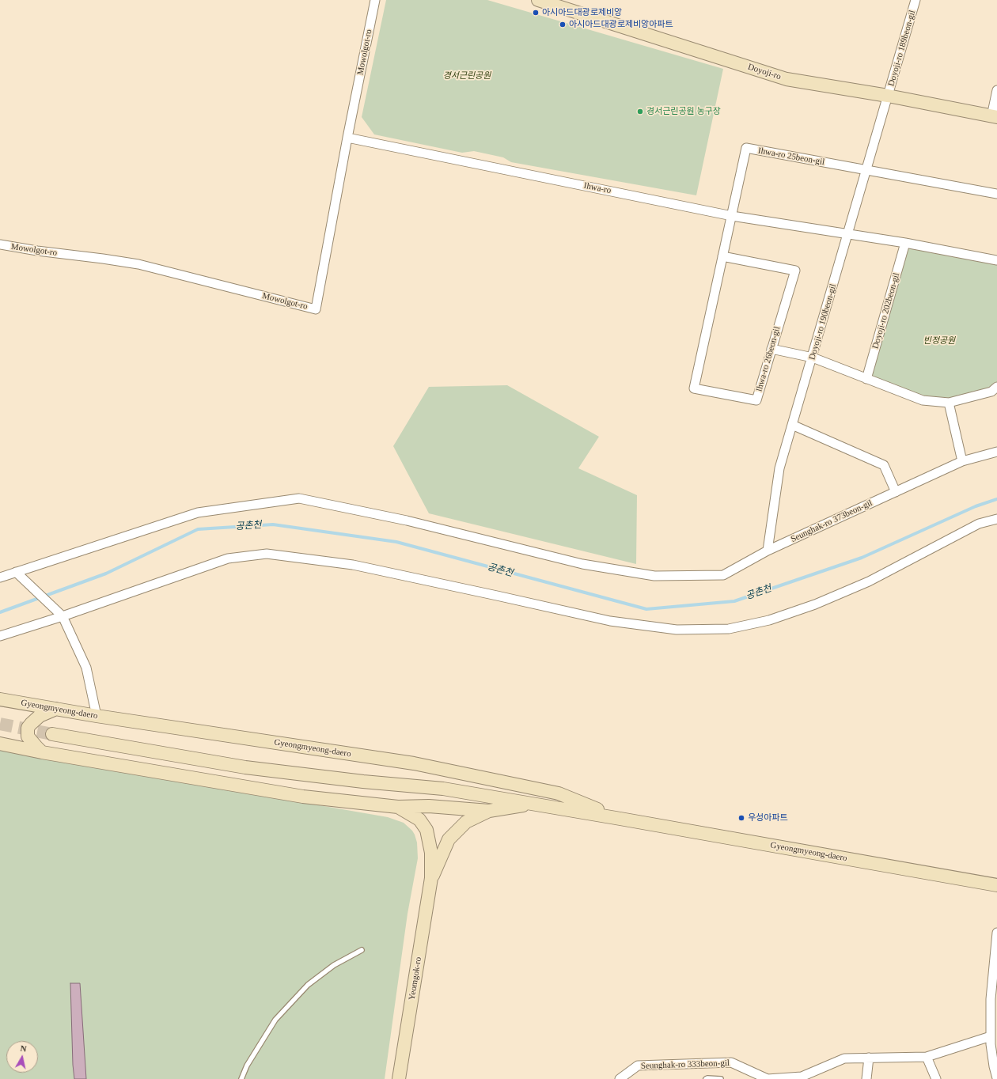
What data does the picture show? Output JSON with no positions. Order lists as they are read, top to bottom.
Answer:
{
  "streets": {
    "main road": ["Doyoji-ro", "Gyeongmyeong-daero", "Yeomgok-ro"],
    "street": [
      "Doyoji-ro 189beon-gil",
      "Mowolgot-ro",
      "Ihwa-ro 25beon-gil",
      "Ihwa-ro",
      "Doyoji-ro 202beon-gil",
      "Doyoji-ro 190beon-gil",
      "Ihwa-ro 26beon-gil",
      "Seunghak-ro 373beon-gil",
      "Seunghak-ro 333beon-gil"
    ]
  },
  "crossings": [
    ["Doyoji-ro 189beon-gil", "Doyoji-ro"],
    ["Doyoji-ro 189beon-gil", "Doyoji-ro 190beon-gil"],
    ["Mowolgot-ro", "Ihwa-ro"],
    ["Doyoji-ro", "Doyoji-ro 190beon-gil"],
    ["Ihwa-ro 25beon-gil", "Ihwa-ro"],
    ["Ihwa-ro 25beon-gil", "Doyoji-ro 190beon-gil"],
    ["Ihwa-ro 25beon-gil", "Ihwa-ro 26beon-gil"],
    ["Ihwa-ro", "Doyoji-ro 190beon-gil"],
    ["Ihwa-ro", "Ihwa-ro 26beon-gil"],
    ["Doyoji-ro 190beon-gil", "Seunghak-ro 373beon-gil"],
    ["Gyeongmyeong-daero", "Yeomgok-ro"]
  ],
  "water": ["공촌천"],
  "parks": ["경서근린공원", "빈정공원"],
  "places": [
    "아시아드대광로제비앙",
    "아시아드대광로제비앙아파트",
    "경서근린공원 농구장",
    "우성아파트"
  ],
  "north": "top"
}
